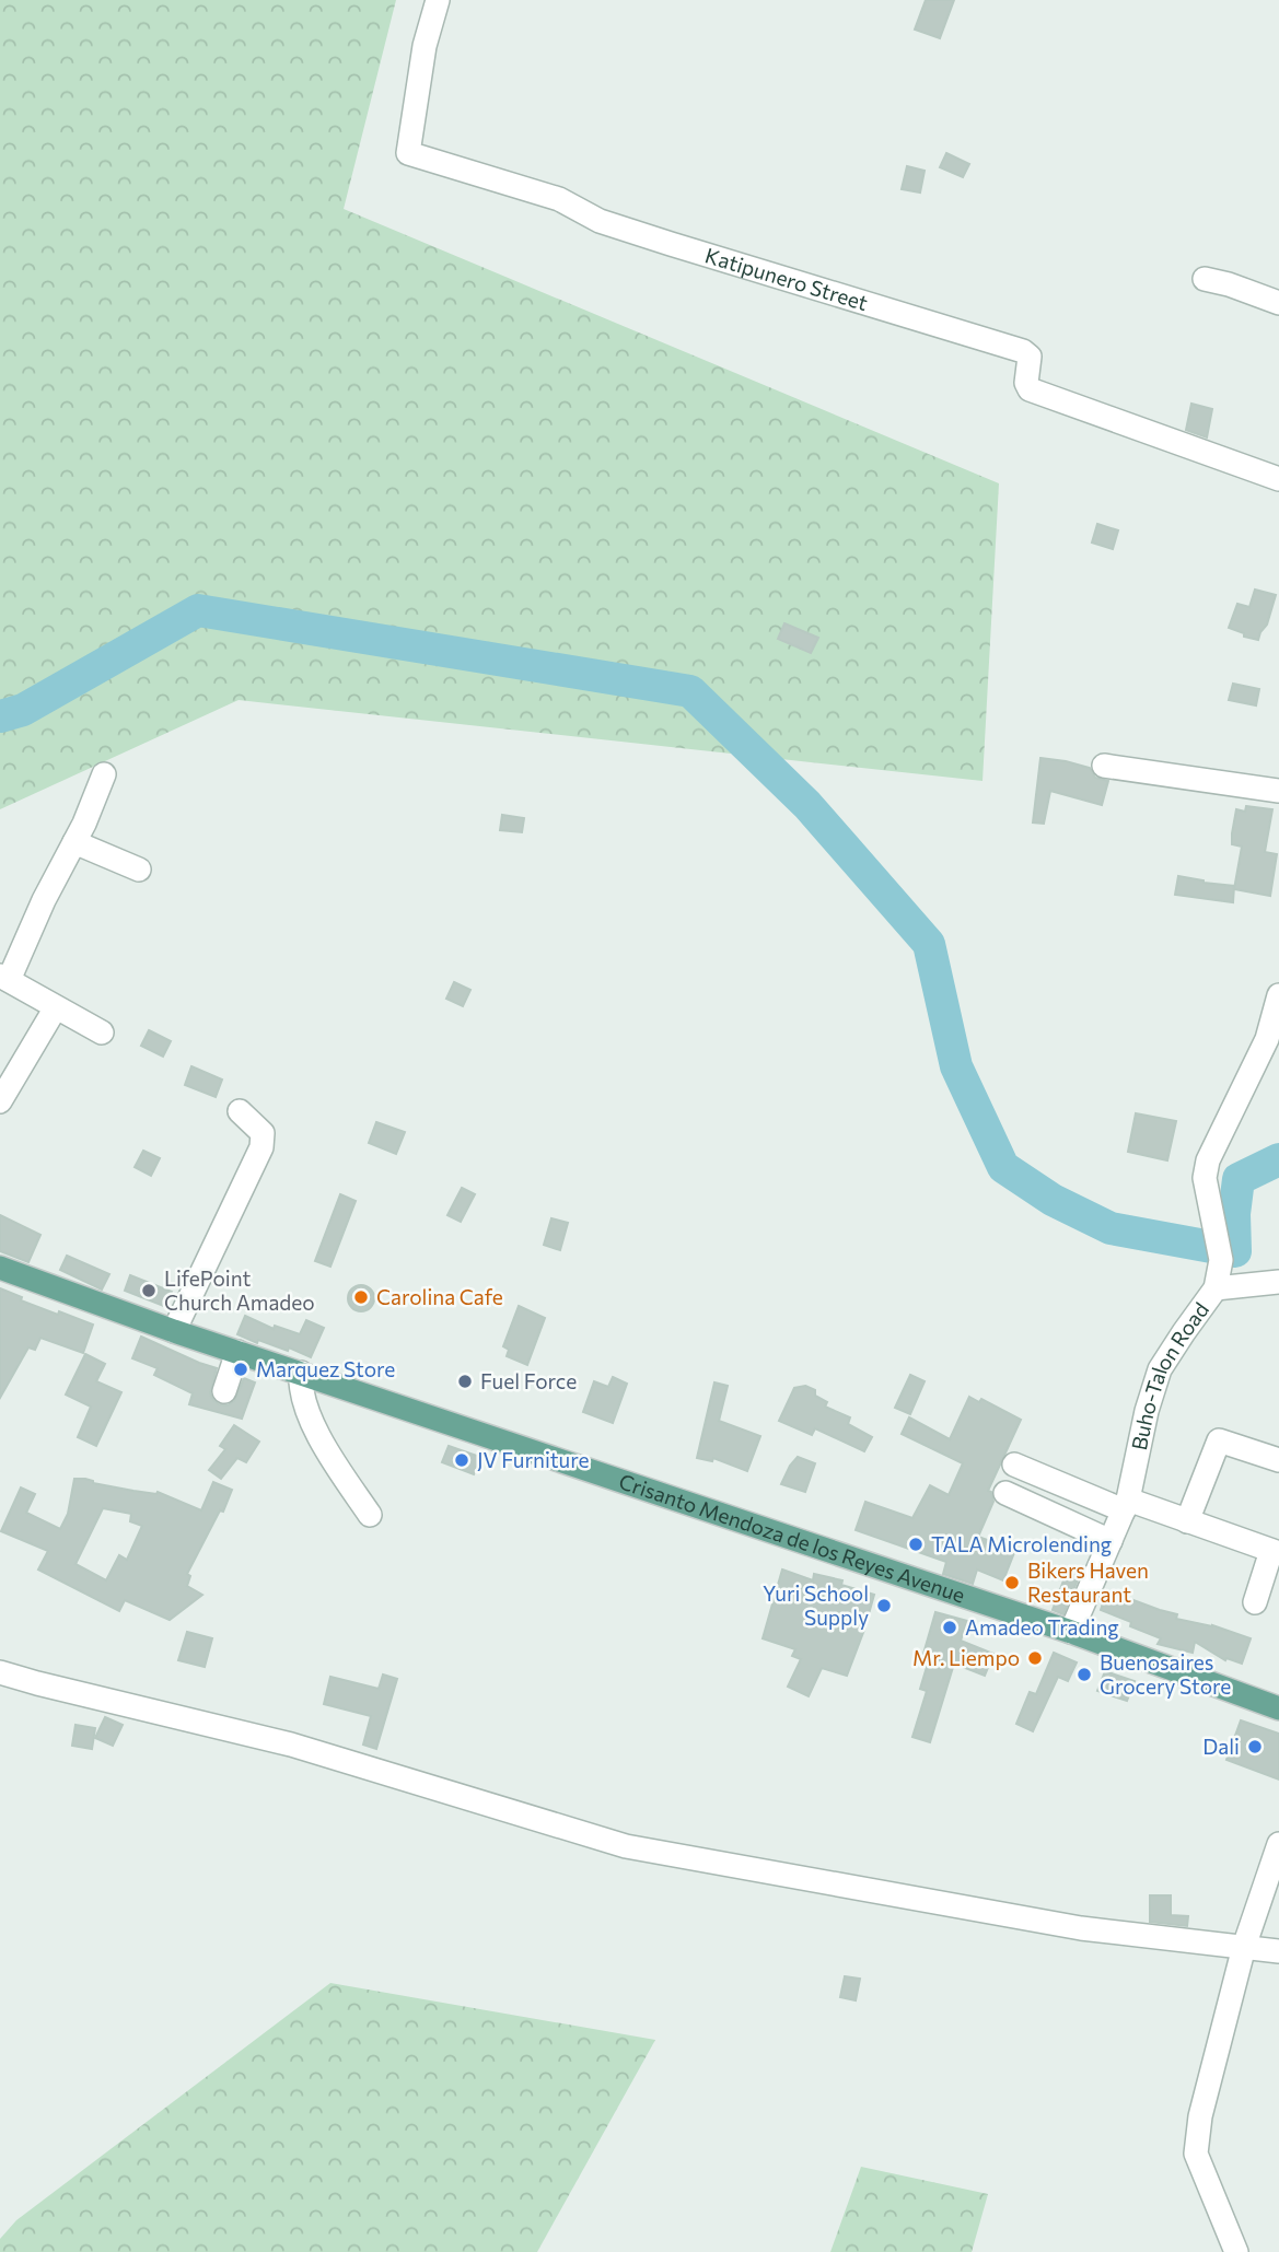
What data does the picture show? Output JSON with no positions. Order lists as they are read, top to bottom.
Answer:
{
  "streets": {
    "main road": ["Crisanto Mendoza de los Reyes Avenue"],
    "street": ["Katipunero Street", "Buho-Talon Road"]
  },
  "crossings": [
    ["Buho-Talon Road", "Crisanto Mendoza de los Reyes Avenue"]
  ],
  "places": [
    "LifePoint Church Amadeo",
    "Carolina Cafe",
    "Marquez Store",
    "Fuel Force",
    "JV Furniture",
    "TALA Microlending",
    "Bikers Haven Restaurant",
    "Yuri School Supply",
    "Amadeo Trading",
    "Mr. Liempo",
    "Buenosaires Grocery Store",
    "Dali"
  ]
}
